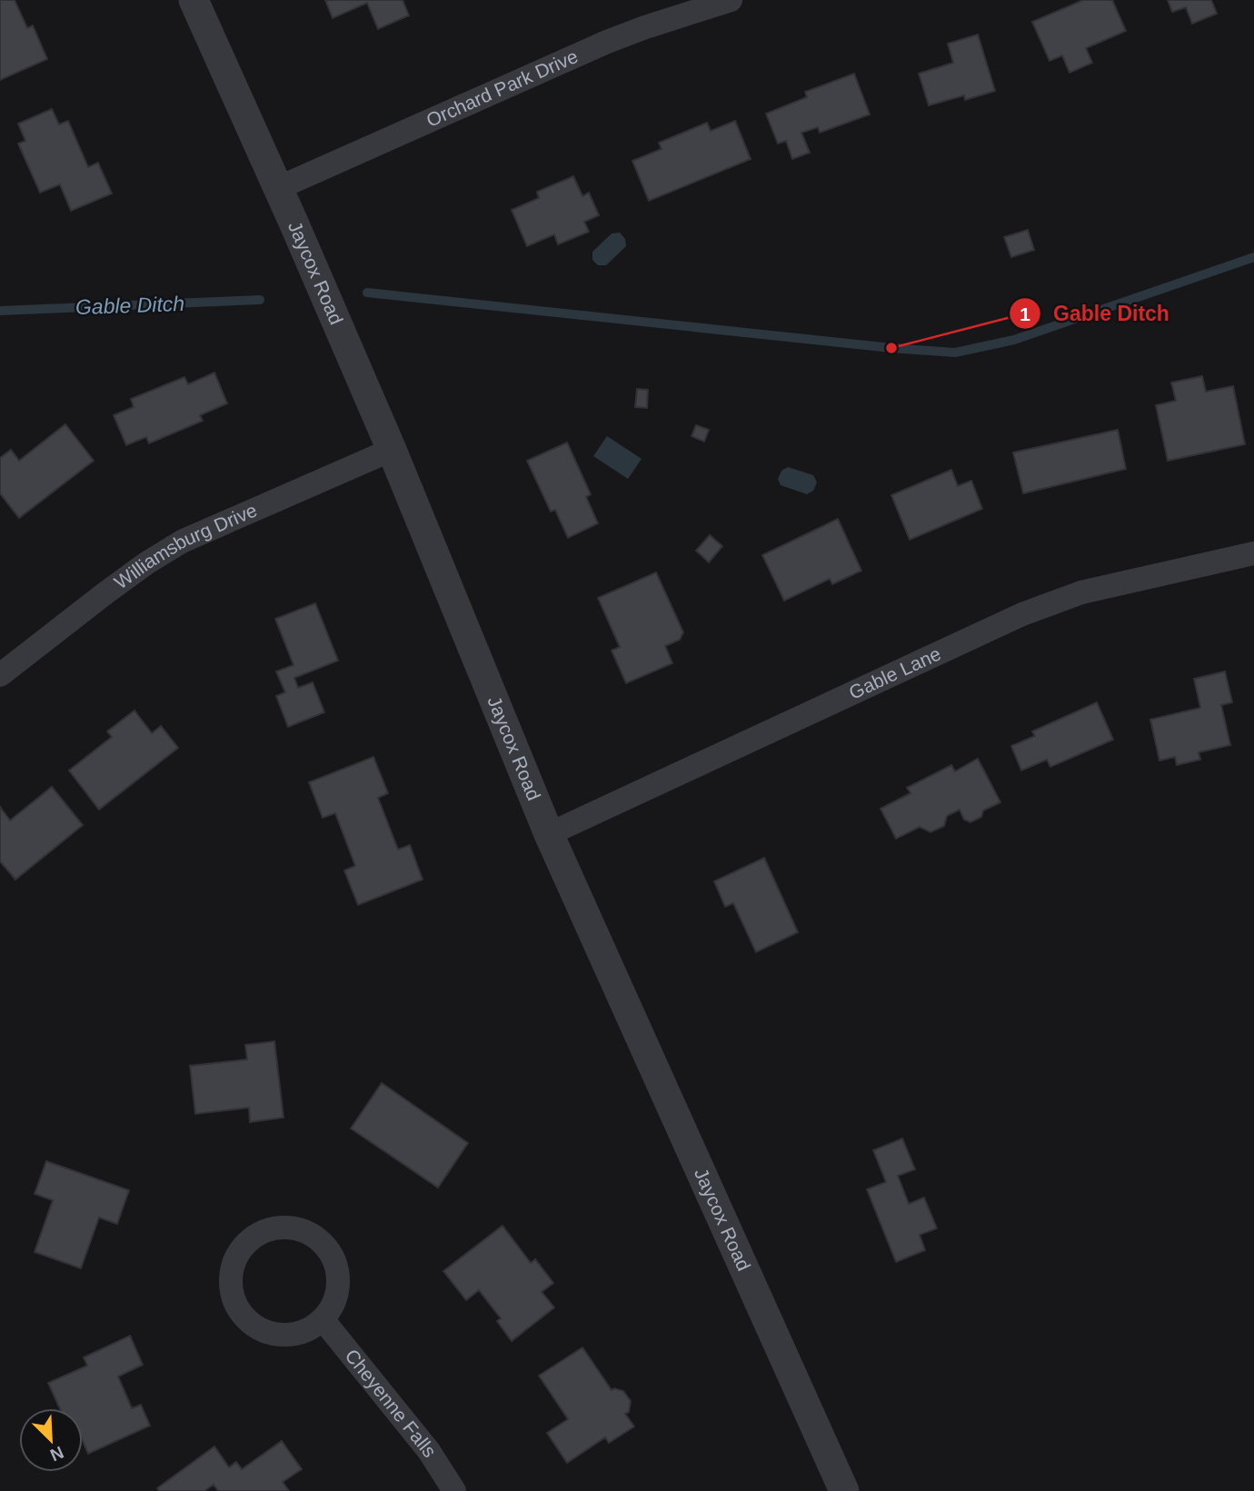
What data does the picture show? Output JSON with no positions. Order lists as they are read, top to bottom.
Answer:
{
  "streets": {
    "street": [
      "Orchard Park Drive",
      "Jaycox Road",
      "Williamsburg Drive",
      "Gable Lane",
      "Cheyenne Falls"
    ]
  },
  "crossings": [
    ["Orchard Park Drive", "Jaycox Road"],
    ["Jaycox Road", "Williamsburg Drive"],
    ["Jaycox Road", "Gable Lane"]
  ],
  "water": ["Gable Ditch"],
  "places": ["Gable Ditch"],
  "north": "bottom right"
}
